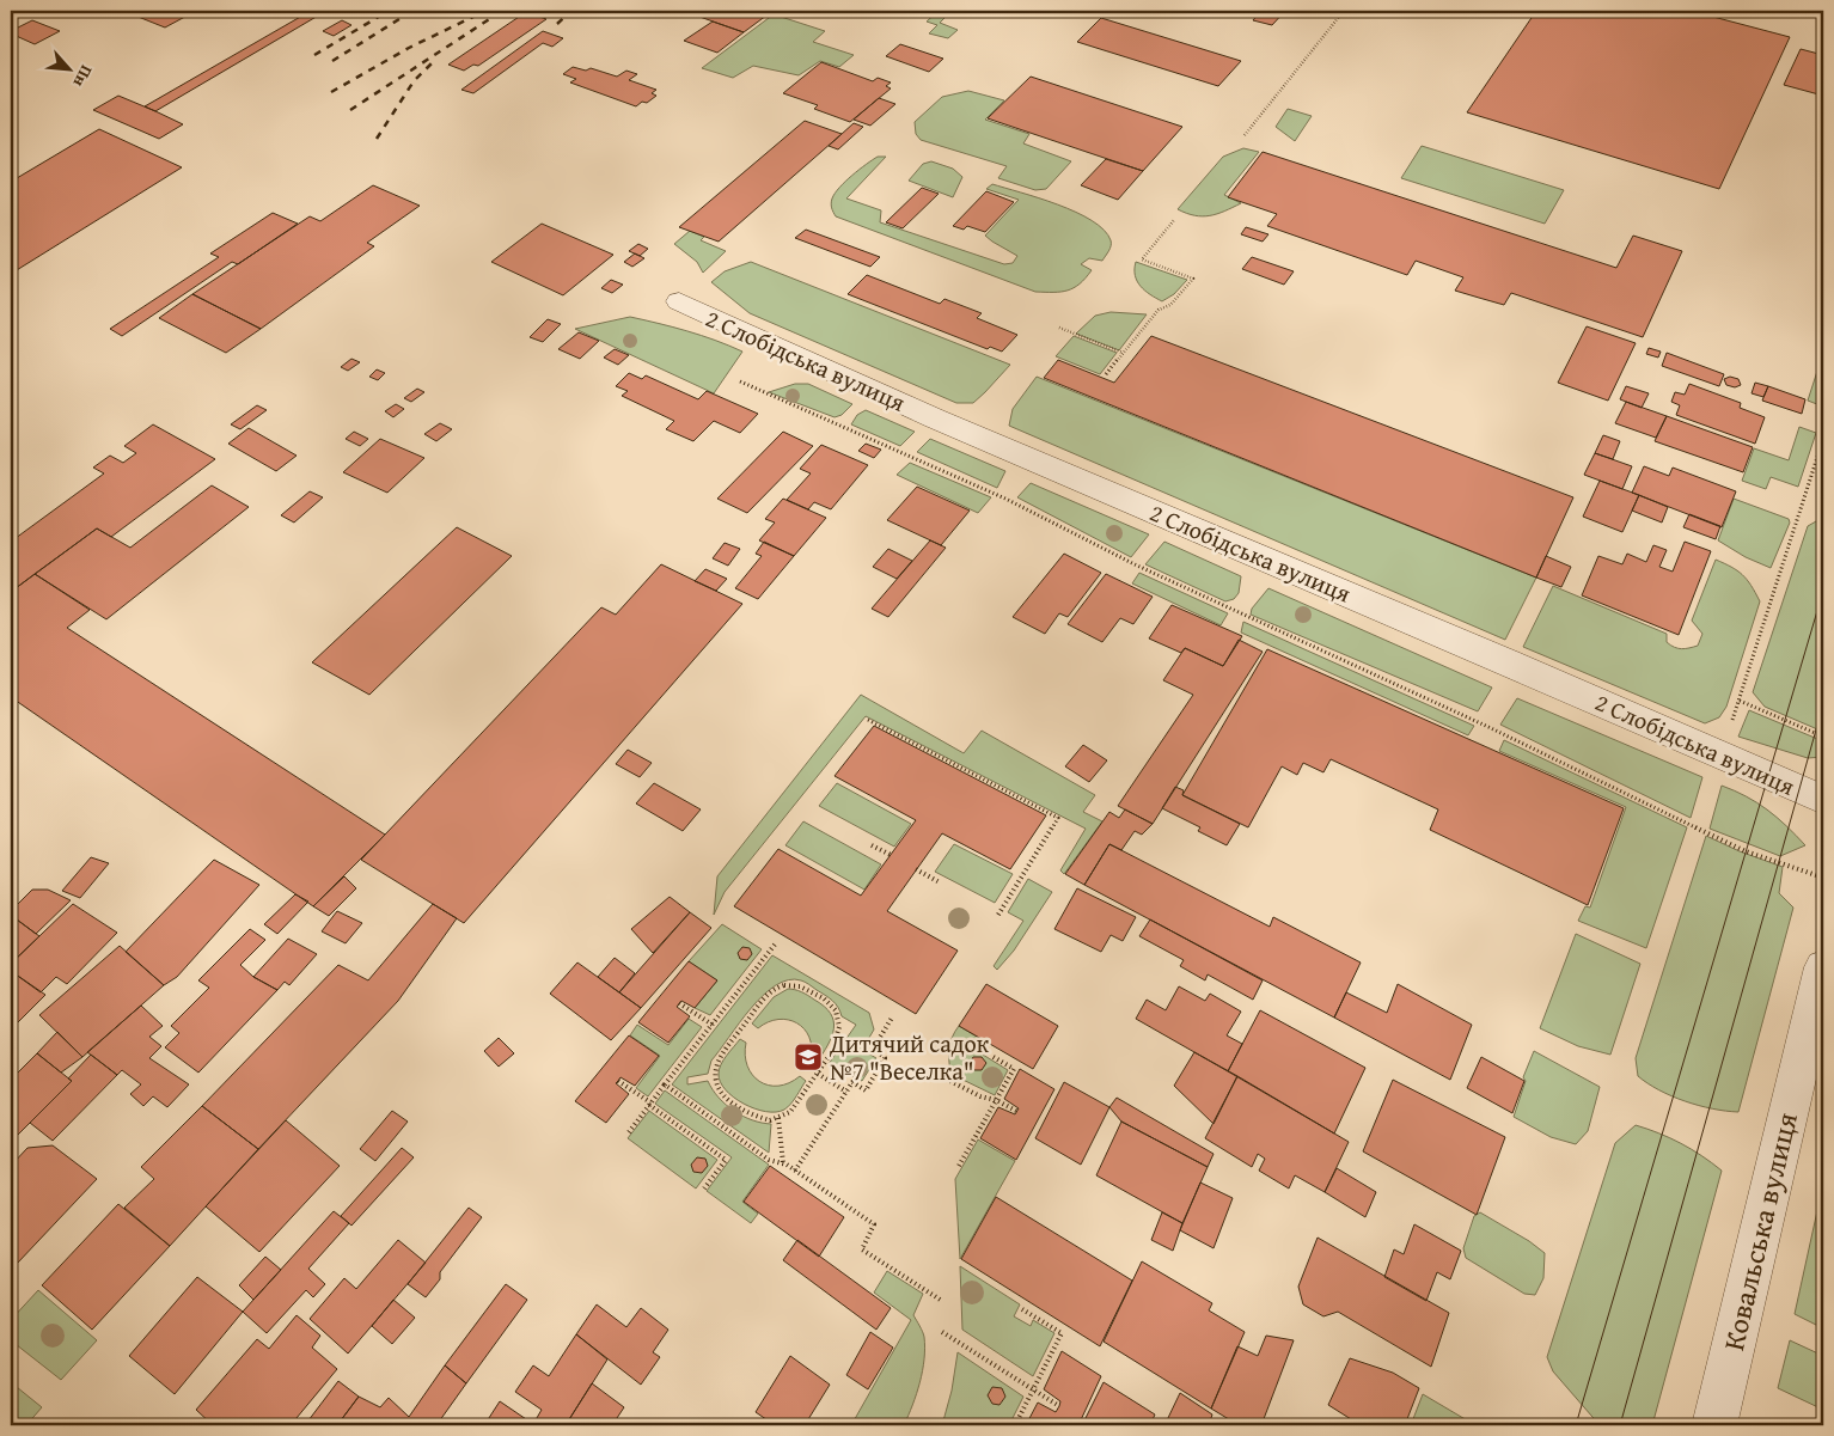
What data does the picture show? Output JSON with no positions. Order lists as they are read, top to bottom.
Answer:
{
  "streets": {
    "street": ["2 Слобідська вулиця", "Ковальська вулиця"]
  },
  "places": {
    "school or university": ["Дитячий садок №7 \"Веселка\""]
  },
  "north": "bottom right"
}
